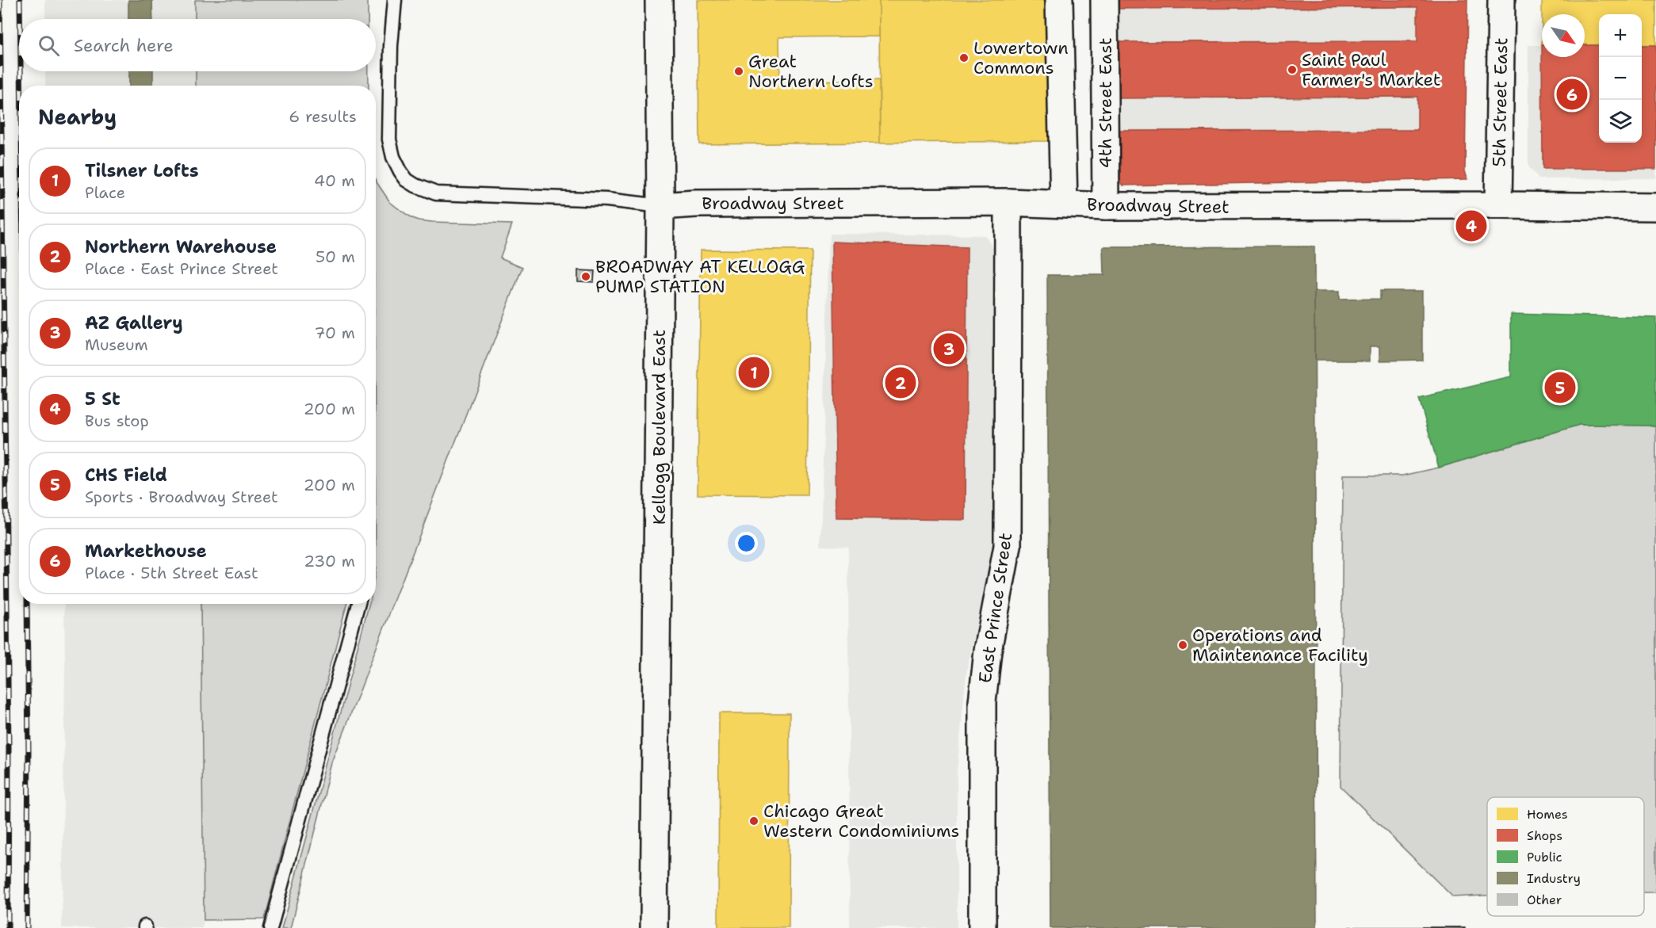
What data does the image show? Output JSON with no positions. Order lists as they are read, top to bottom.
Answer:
{
  "streets": {
    "street": [
      "5th Street East",
      "4th Street East",
      "Broadway Street",
      "Kellogg Boulevard East",
      "East Prince Street"
    ]
  },
  "crossings": [
    ["5th Street East", "Broadway Street"],
    ["4th Street East", "Broadway Street"],
    ["Broadway Street", "Kellogg Boulevard East"],
    ["Broadway Street", "East Prince Street"]
  ],
  "places": [
    "Lowertown Commons",
    "Saint Paul Farmer's Market",
    "Great Northern Lofts",
    "BROADWAY AT KELLOGG PUMP STATION",
    "Operations and Maintenance Facility",
    "Chicago Great Western Condominiums"
  ],
  "legend": [
    "Homes",
    "Shops",
    "Public",
    "Industry",
    "Other"
  ],
  "north": "bottom right",
  "page": {
    "map_buttons": ["+", "−"],
    "search": "Search here",
    "pins": [
      "6",
      "4",
      "3",
      "1",
      "2",
      "5"
    ],
    "heading": ["Nearby", "6 results"],
    "list": [
      {
        "mark": "1",
        "name": "Tilsner Lofts",
        "note": "Place",
        "value": "40 m"
      },
      {
        "mark": "2",
        "name": "Northern Warehouse",
        "note": "Place · East Prince Street",
        "value": "50 m"
      },
      {
        "mark": "3",
        "name": "AZ Gallery",
        "note": "Museum",
        "value": "70 m"
      },
      {
        "mark": "4",
        "name": "5 St",
        "note": "Bus stop",
        "value": "200 m"
      },
      {
        "mark": "5",
        "name": "CHS Field",
        "note": "Sports · Broadway Street",
        "value": "200 m"
      },
      {
        "mark": "6",
        "name": "Markethouse",
        "note": "Place · 5th Street East",
        "value": "230 m"
      }
    ]
  }
}
